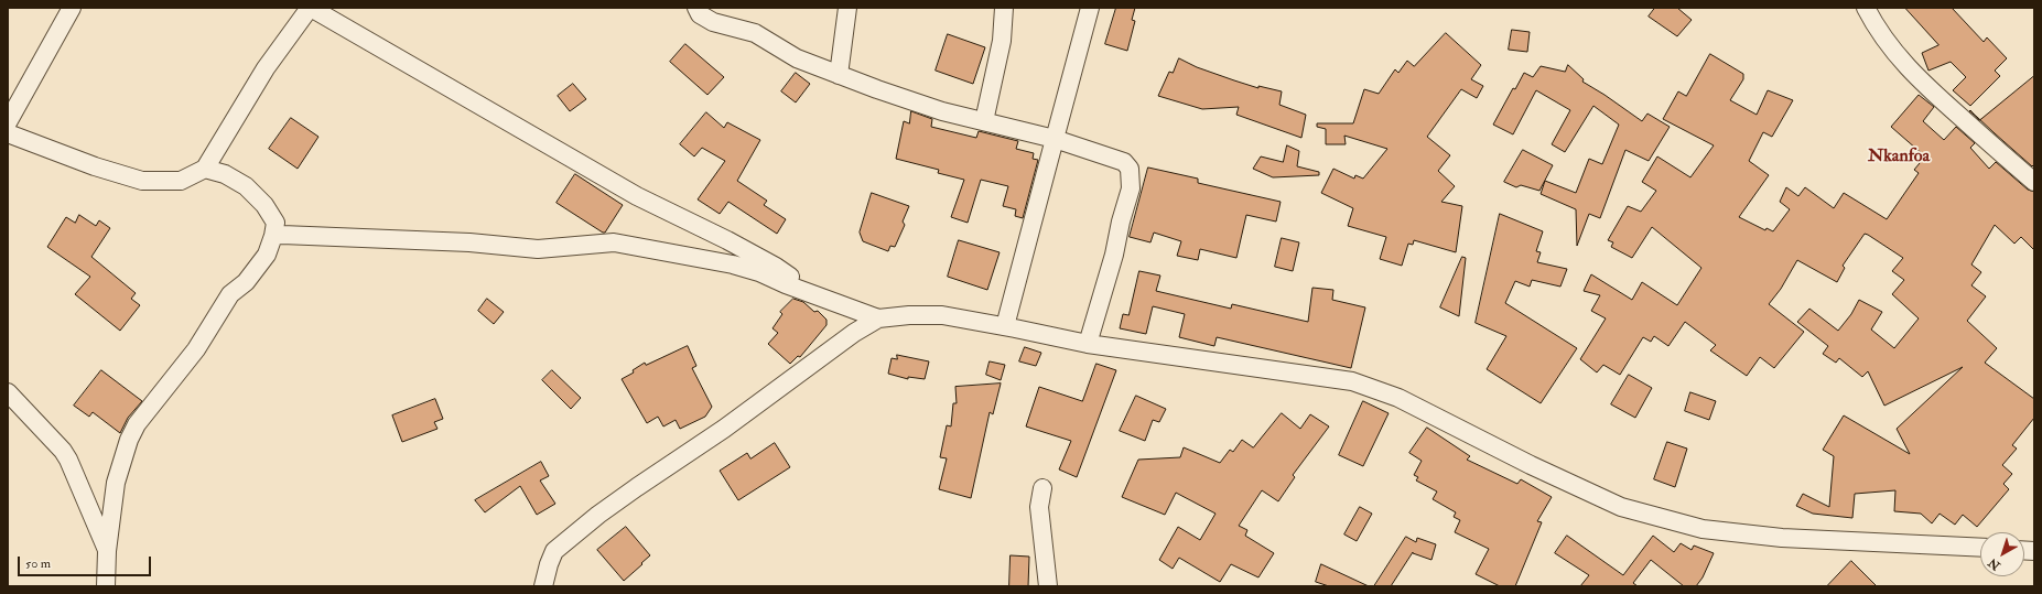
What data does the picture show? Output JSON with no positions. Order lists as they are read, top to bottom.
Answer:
{
  "districts": ["Nkanfoa"],
  "scale_bar": "50 m",
  "north": "bottom left"
}
